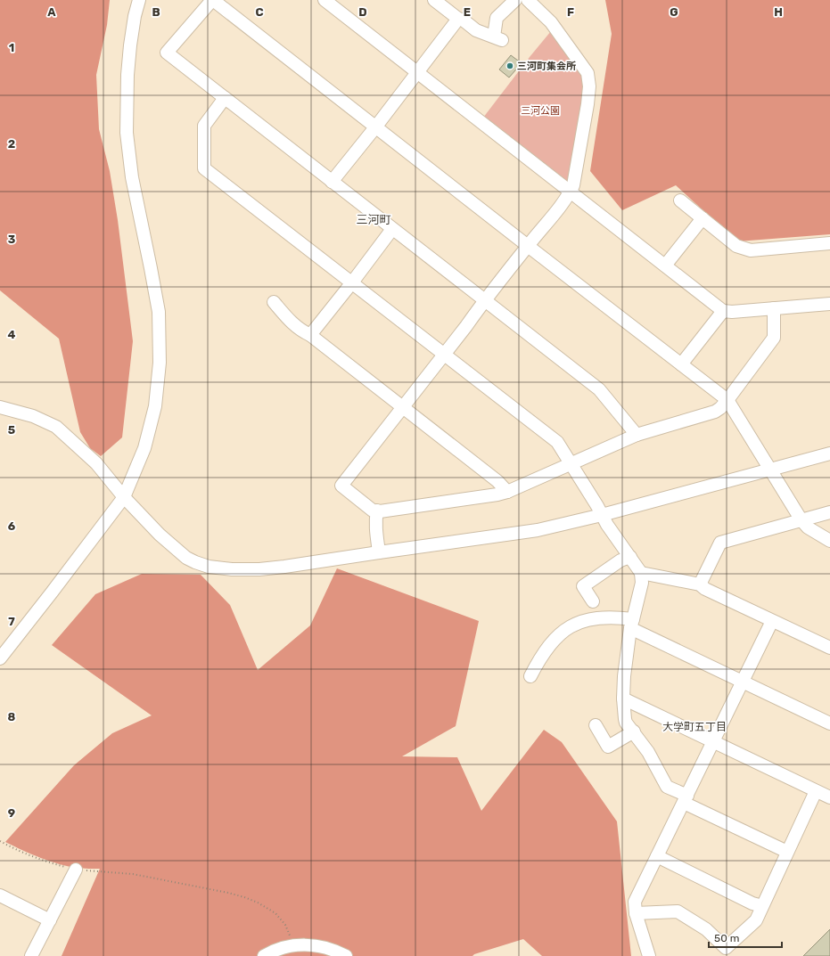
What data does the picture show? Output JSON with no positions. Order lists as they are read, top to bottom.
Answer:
{
  "districts": ["三河町", "大学町五丁目"],
  "parks": ["三河公園"],
  "places": ["三河町集会所"],
  "scale_bar": "50 m",
  "grid": {
    "columns": [
      "A",
      "B",
      "C",
      "D",
      "E",
      "F",
      "G",
      "H"
    ],
    "rows": [
      "1",
      "2",
      "3",
      "4",
      "5",
      "6",
      "7",
      "8",
      "9"
    ]
  }
}
